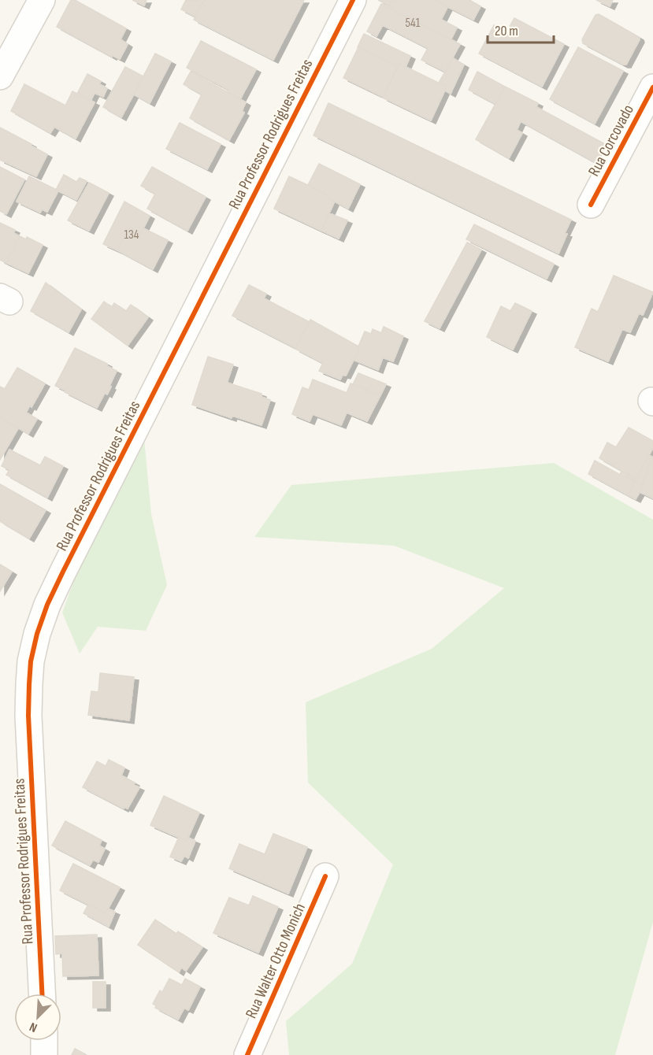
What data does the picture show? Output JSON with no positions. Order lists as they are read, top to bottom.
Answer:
{
  "streets": {
    "street": ["Rua Professor Rodrigues Freitas", "Rua Corcovado", "Rua Walter Otto Monich"]
  },
  "house_numbers": ["541", "134"],
  "scale_bar": "20 m",
  "north": "bottom left"
}
